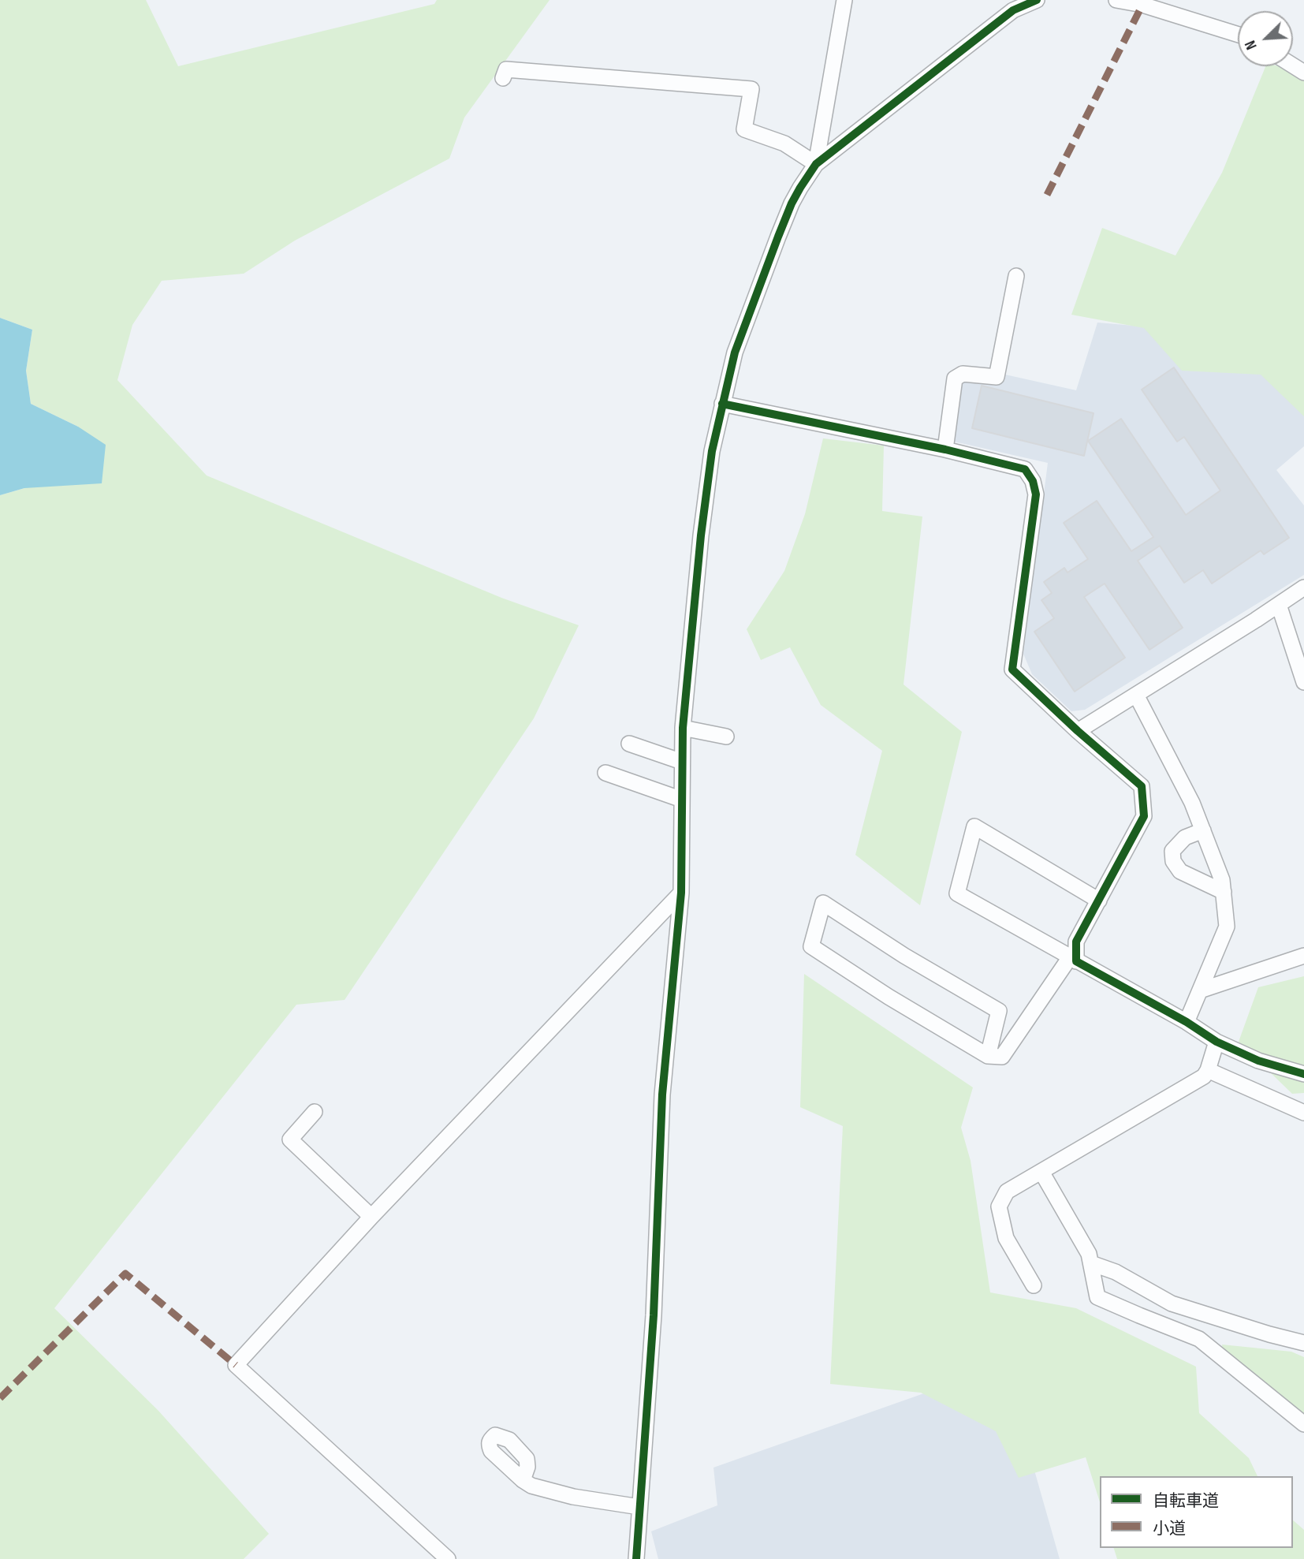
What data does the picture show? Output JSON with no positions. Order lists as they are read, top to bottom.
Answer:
{
  "legend": ["自転車道", "小道"],
  "north": "bottom left"
}
